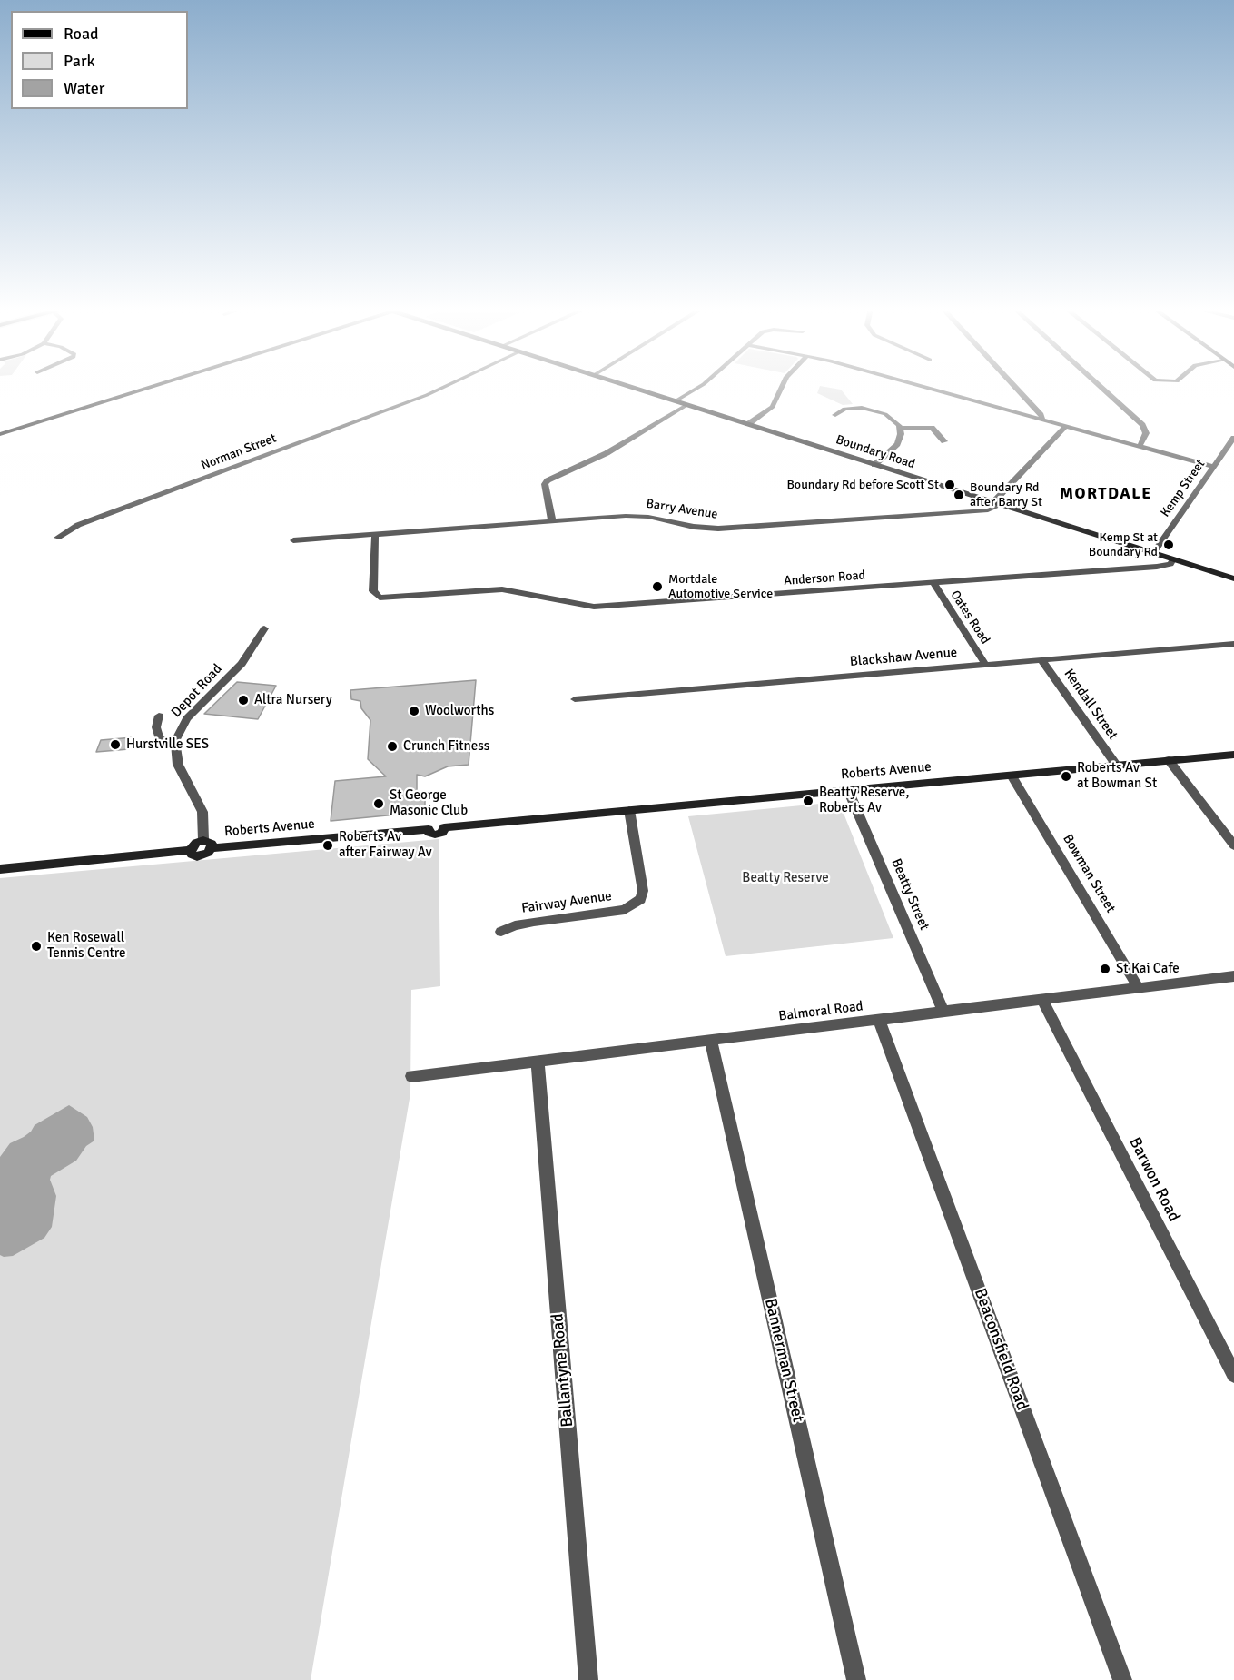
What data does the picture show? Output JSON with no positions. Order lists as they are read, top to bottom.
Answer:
{
  "streets": {
    "street": [
      "Norman Street",
      "Boundary Road",
      "Kemp Street",
      "Barry Avenue",
      "Anderson Road",
      "Oates Road",
      "Blackshaw Avenue",
      "Depot Road",
      "Kendall Street",
      "Roberts Avenue",
      "Bowman Street",
      "Beatty Street",
      "Fairway Avenue",
      "Balmoral Road",
      "Barwon Road",
      "Beaconsfield Road",
      "Bannerman Street",
      "Ballantyne Road"
    ]
  },
  "crossings": [
    ["Boundary Road", "Kemp Street"],
    ["Boundary Road", "Barry Avenue"],
    ["Boundary Road", "Anderson Road"],
    ["Barry Avenue", "Anderson Road"],
    ["Anderson Road", "Oates Road"],
    ["Oates Road", "Blackshaw Avenue"],
    ["Blackshaw Avenue", "Kendall Street"],
    ["Kendall Street", "Roberts Avenue"],
    ["Roberts Avenue", "Bowman Street"],
    ["Roberts Avenue", "Beatty Street"],
    ["Roberts Avenue", "Fairway Avenue"],
    ["Bowman Street", "Balmoral Road"],
    ["Beatty Street", "Balmoral Road"],
    ["Balmoral Road", "Barwon Road"],
    ["Balmoral Road", "Beaconsfield Road"],
    ["Balmoral Road", "Bannerman Street"],
    ["Balmoral Road", "Ballantyne Road"]
  ],
  "districts": ["MORTDALE"],
  "parks": ["Beatty Reserve"],
  "places": [
    "Boundary Rd before Scott St",
    "Boundary Rd after Barry St",
    "Kemp St at Boundary Rd",
    "Mortdale Automotive Service",
    "Altra Nursery",
    "Woolworths",
    "Hurstville SES",
    "Crunch Fitness",
    "Roberts Av at Bowman St",
    "Beatty Reserve, Roberts Av",
    "St George Masonic Club",
    "Roberts Av after Fairway Av",
    "Ken Rosewall Tennis Centre",
    "St Kai Cafe"
  ],
  "legend": ["Road", "Park", "Water"]
}
